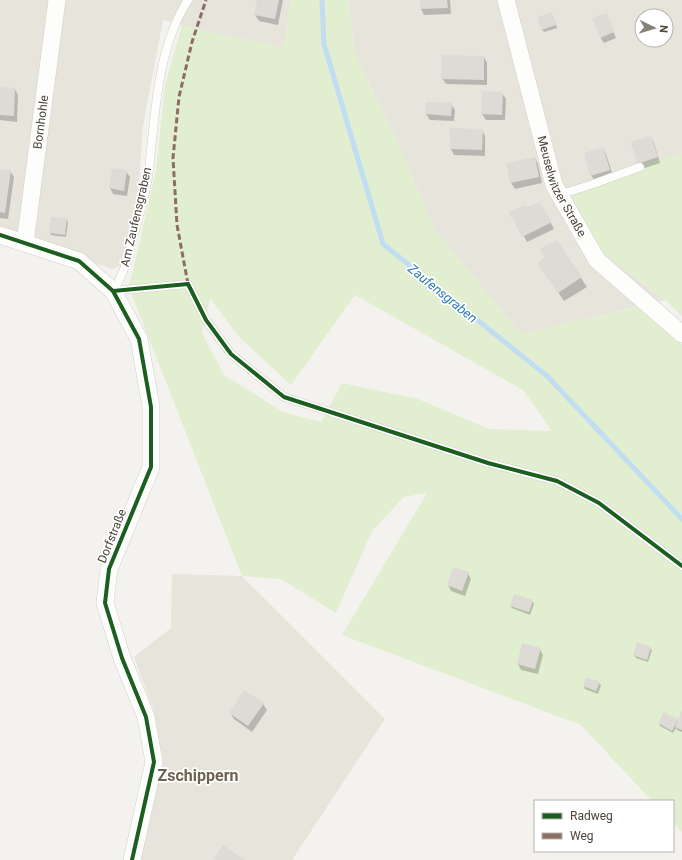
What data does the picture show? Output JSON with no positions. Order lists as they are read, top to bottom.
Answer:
{
  "streets": {
    "street": ["Bornhohle", "Meuselwitzer Straße", "Dorfstraße"],
    "lane": ["Am Zaufensgraben"]
  },
  "crossings": [
    ["Am Zaufensgraben", "Dorfstraße"]
  ],
  "districts": ["Zschippern"],
  "water": ["Zaufensgraben"],
  "legend": ["Radweg", "Weg"],
  "north": "right"
}
